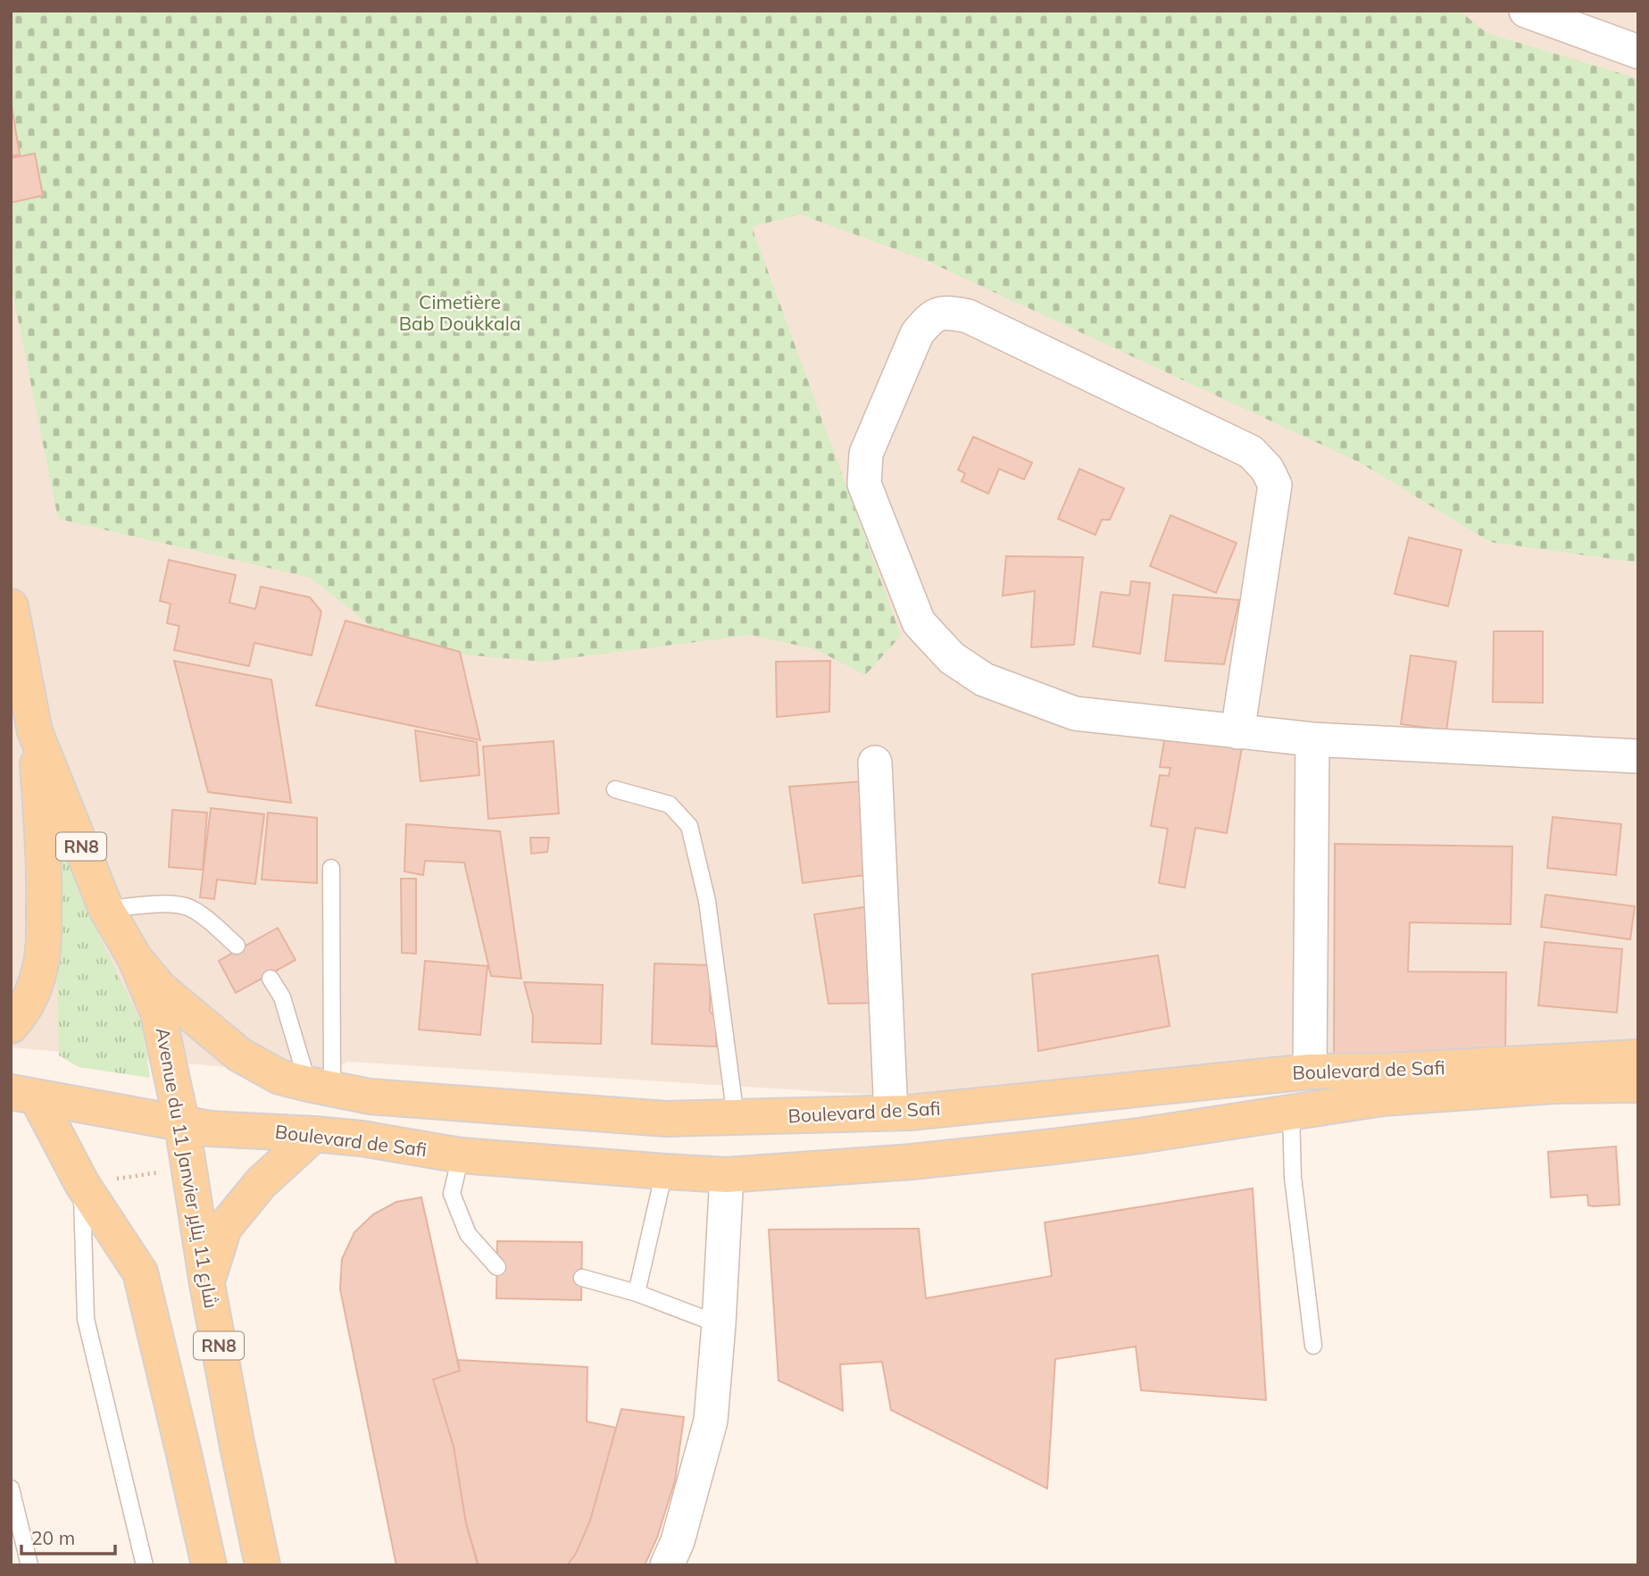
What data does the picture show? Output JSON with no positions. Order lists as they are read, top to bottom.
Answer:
{
  "streets": {
    "main road": ["RN8", "Boulevard de Safi", "Avenue du 11 Janvier شارع 11 يناير"]
  },
  "crossings": [
    ["Boulevard de Safi", "Avenue du 11 Janvier شارع 11 يناير"]
  ],
  "parks": ["Cimetière Bab Doukkala"],
  "scale_bar": "20 m"
}
